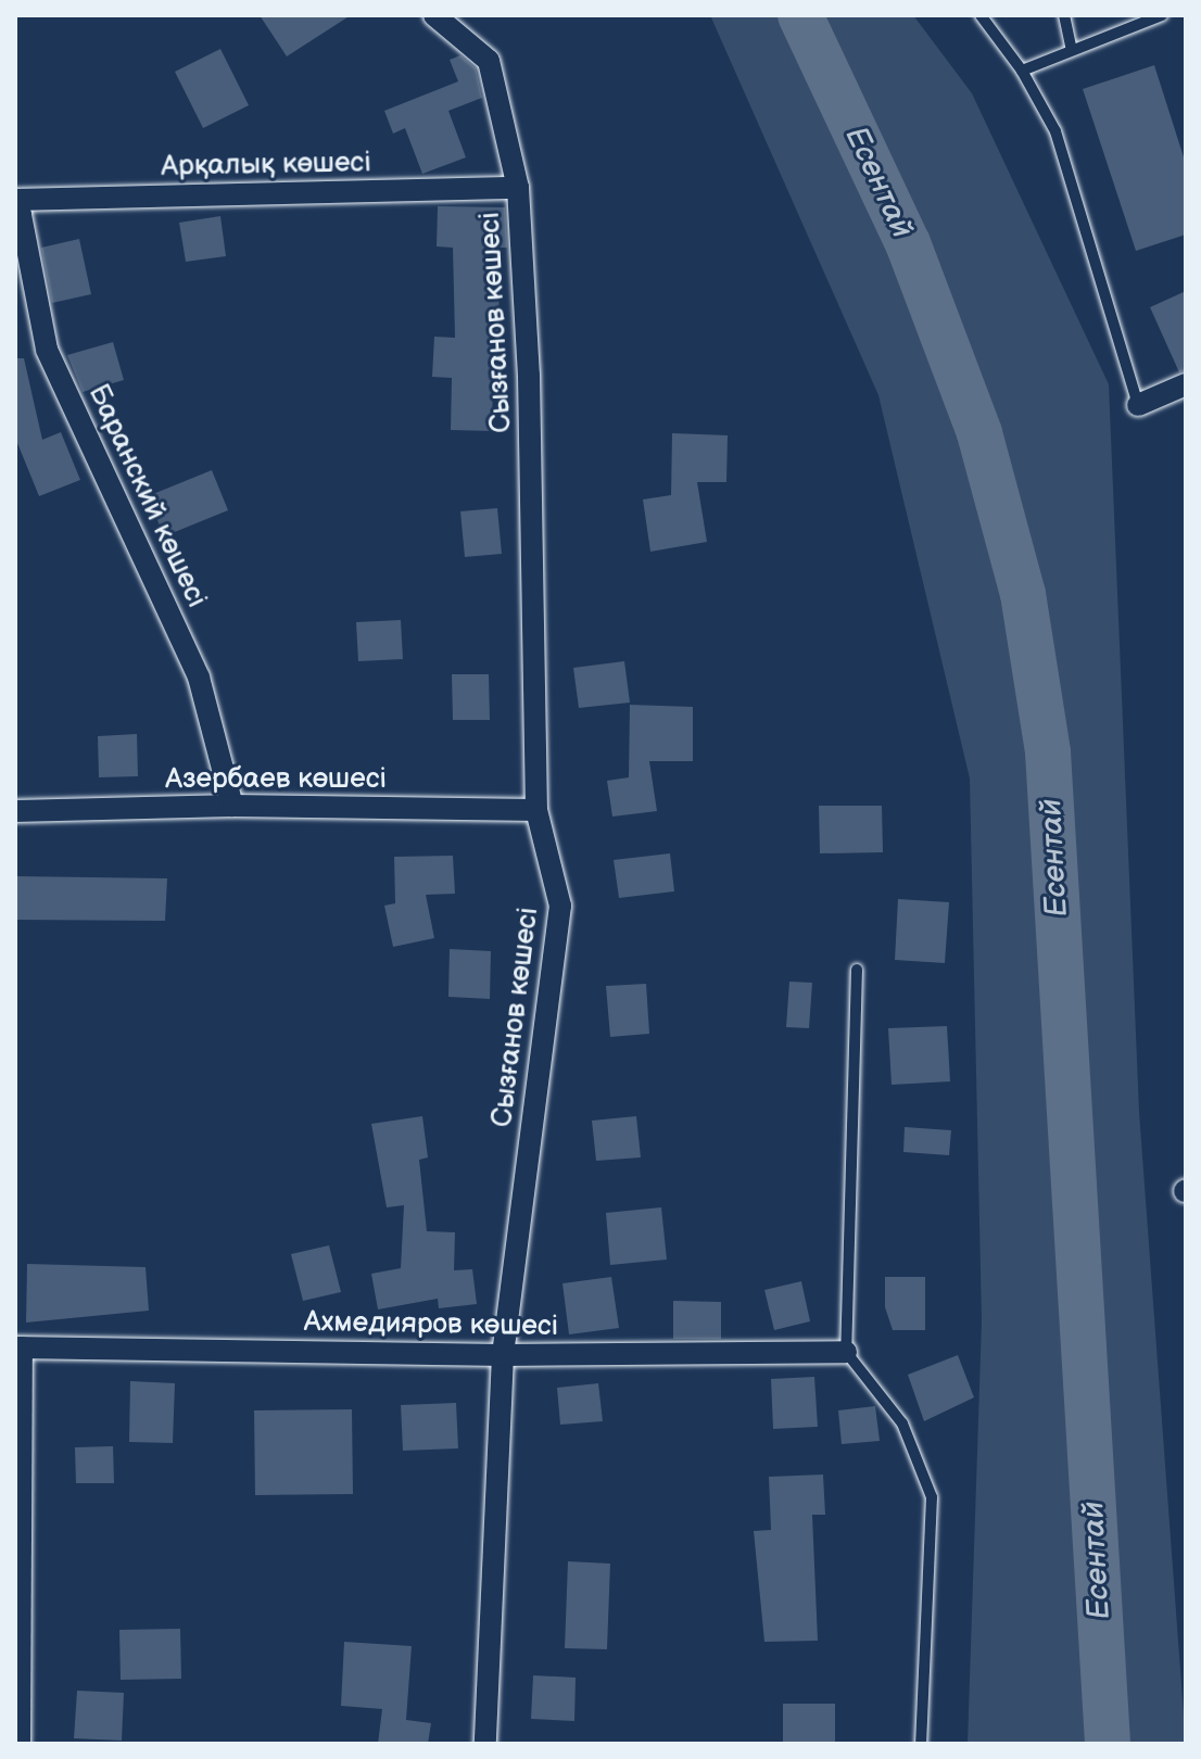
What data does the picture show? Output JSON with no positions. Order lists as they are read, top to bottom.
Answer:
{
  "streets": {
    "street": [
      "Арқалық көшесі",
      "Сызғанов көшесі",
      "Баранский көшесі",
      "Азербаев көшесі",
      "Ахмедияров көшесі"
    ]
  },
  "crossings": [
    ["Арқалық көшесі", "Сызғанов көшесі"],
    ["Сызғанов көшесі", "Азербаев көшесі"],
    ["Сызғанов көшесі", "Ахмедияров көшесі"],
    ["Баранский көшесі", "Азербаев көшесі"]
  ],
  "water": ["Есентай"]
}
